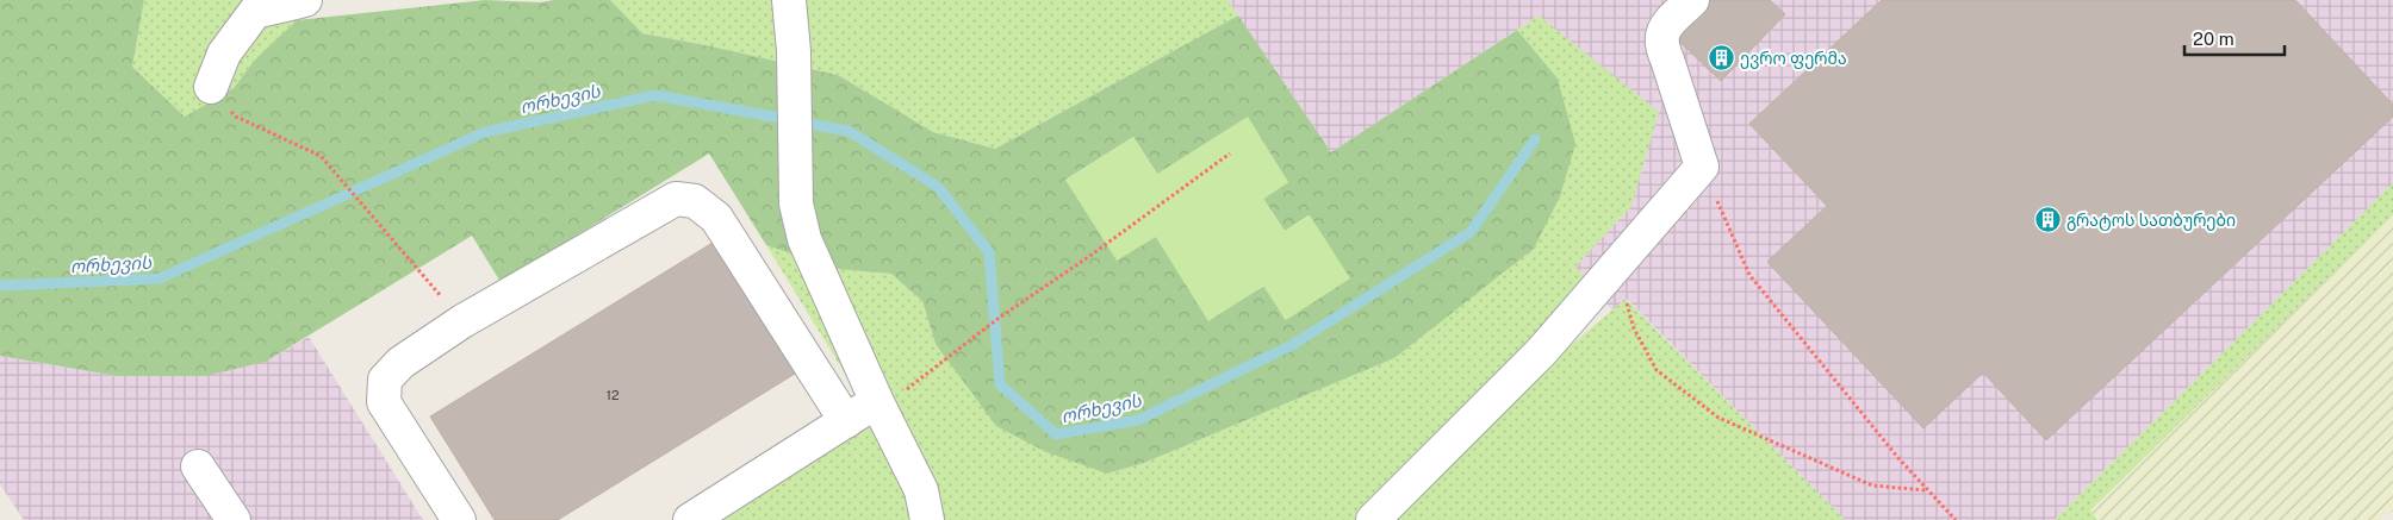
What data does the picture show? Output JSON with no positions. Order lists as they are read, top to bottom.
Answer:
{
  "water": ["ორხევის"],
  "places": {
    "building": ["ევრო ფერმა", "გრატოს სათბურები"]
  },
  "house_numbers": ["12"],
  "scale_bar": "20 m"
}
